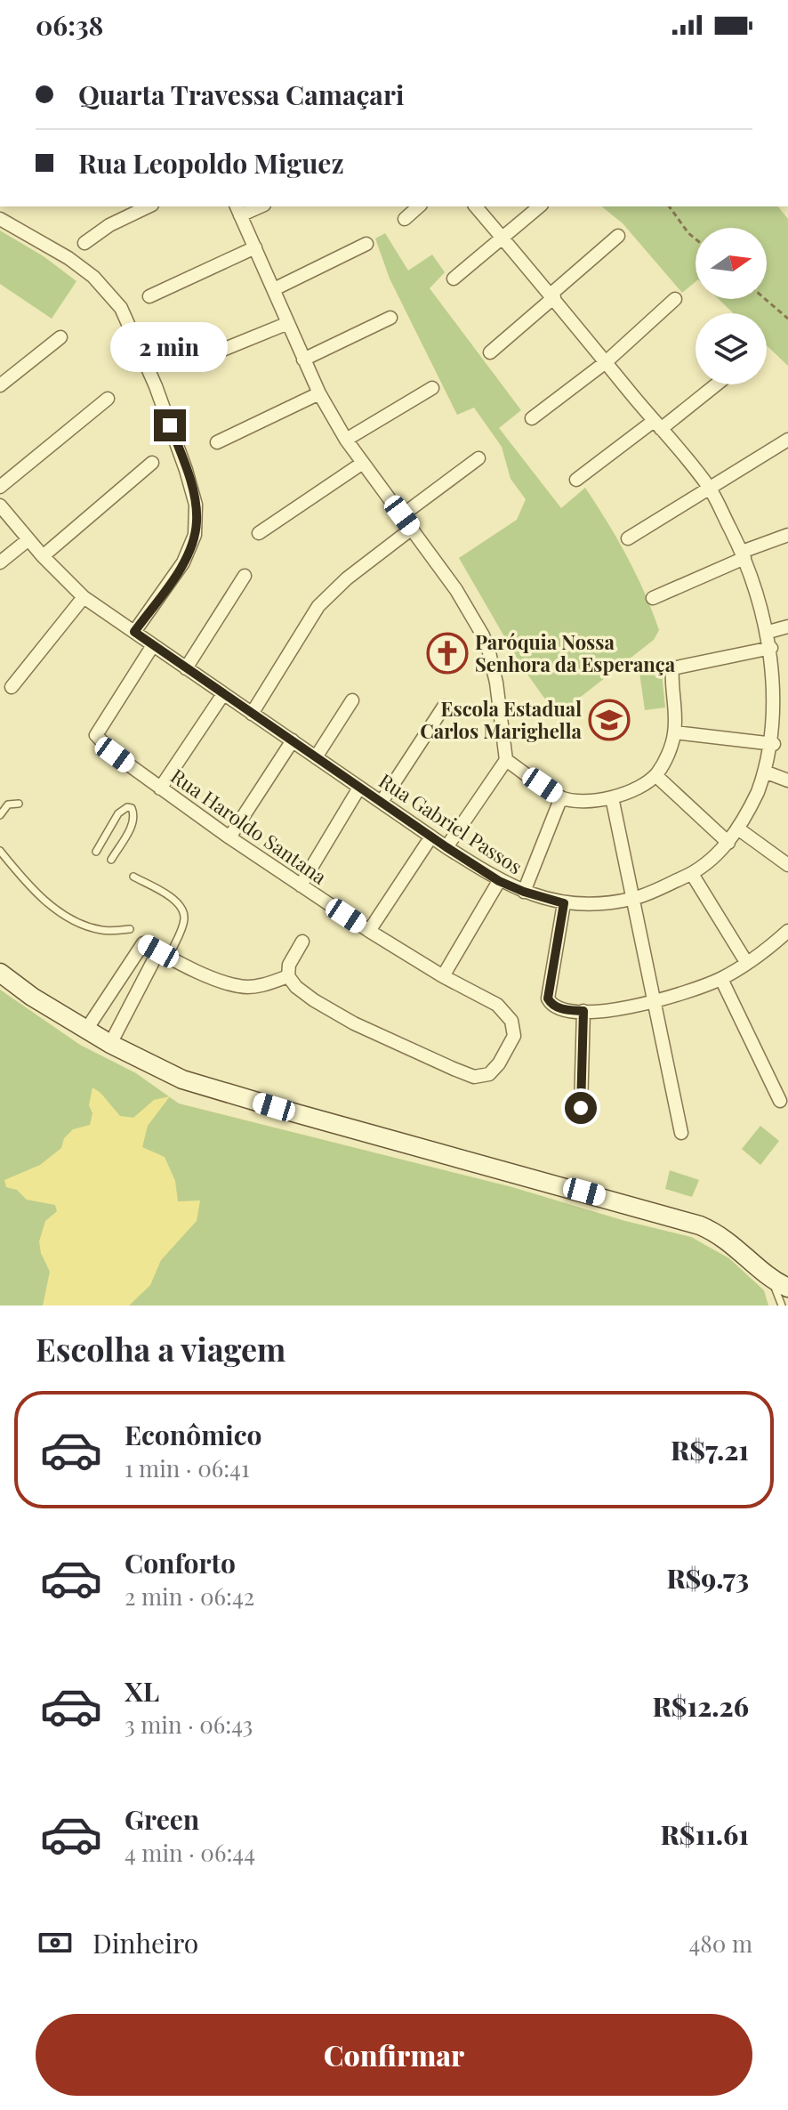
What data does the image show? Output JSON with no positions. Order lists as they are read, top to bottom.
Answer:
{
  "streets": {
    "street": ["Rua Gabriel Passos", "Rua Haroldo Santana"]
  },
  "crossings": [
    ["Rua Gabriel Passos", "Rua Haroldo Santana"]
  ],
  "places": {
    "church": ["Paróquia Nossa Senhora da Esperança"],
    "school or university": ["Escola Estadual Carlos Marighella"]
  },
  "north": "right",
  "page": {
    "status": "06:38",
    "banner": ["Quarta Travessa Camaçari", "Rua Leopoldo Miguez"],
    "bubble": "2 min",
    "heading": "Escolha a viagem",
    "list": [
      {
        "name": "Econômico",
        "note": "1 min · 06:41",
        "value": "R$7.21"
      },
      {
        "name": "Conforto",
        "note": "2 min · 06:42",
        "value": "R$9.73"
      },
      {
        "name": "XL",
        "note": "3 min · 06:43",
        "value": "R$12.26"
      },
      {
        "name": "Green",
        "note": "4 min · 06:44",
        "value": "R$11.61"
      }
    ],
    "pay": ["Dinheiro", "480 m"],
    "buttons": "Confirmar"
  }
}
